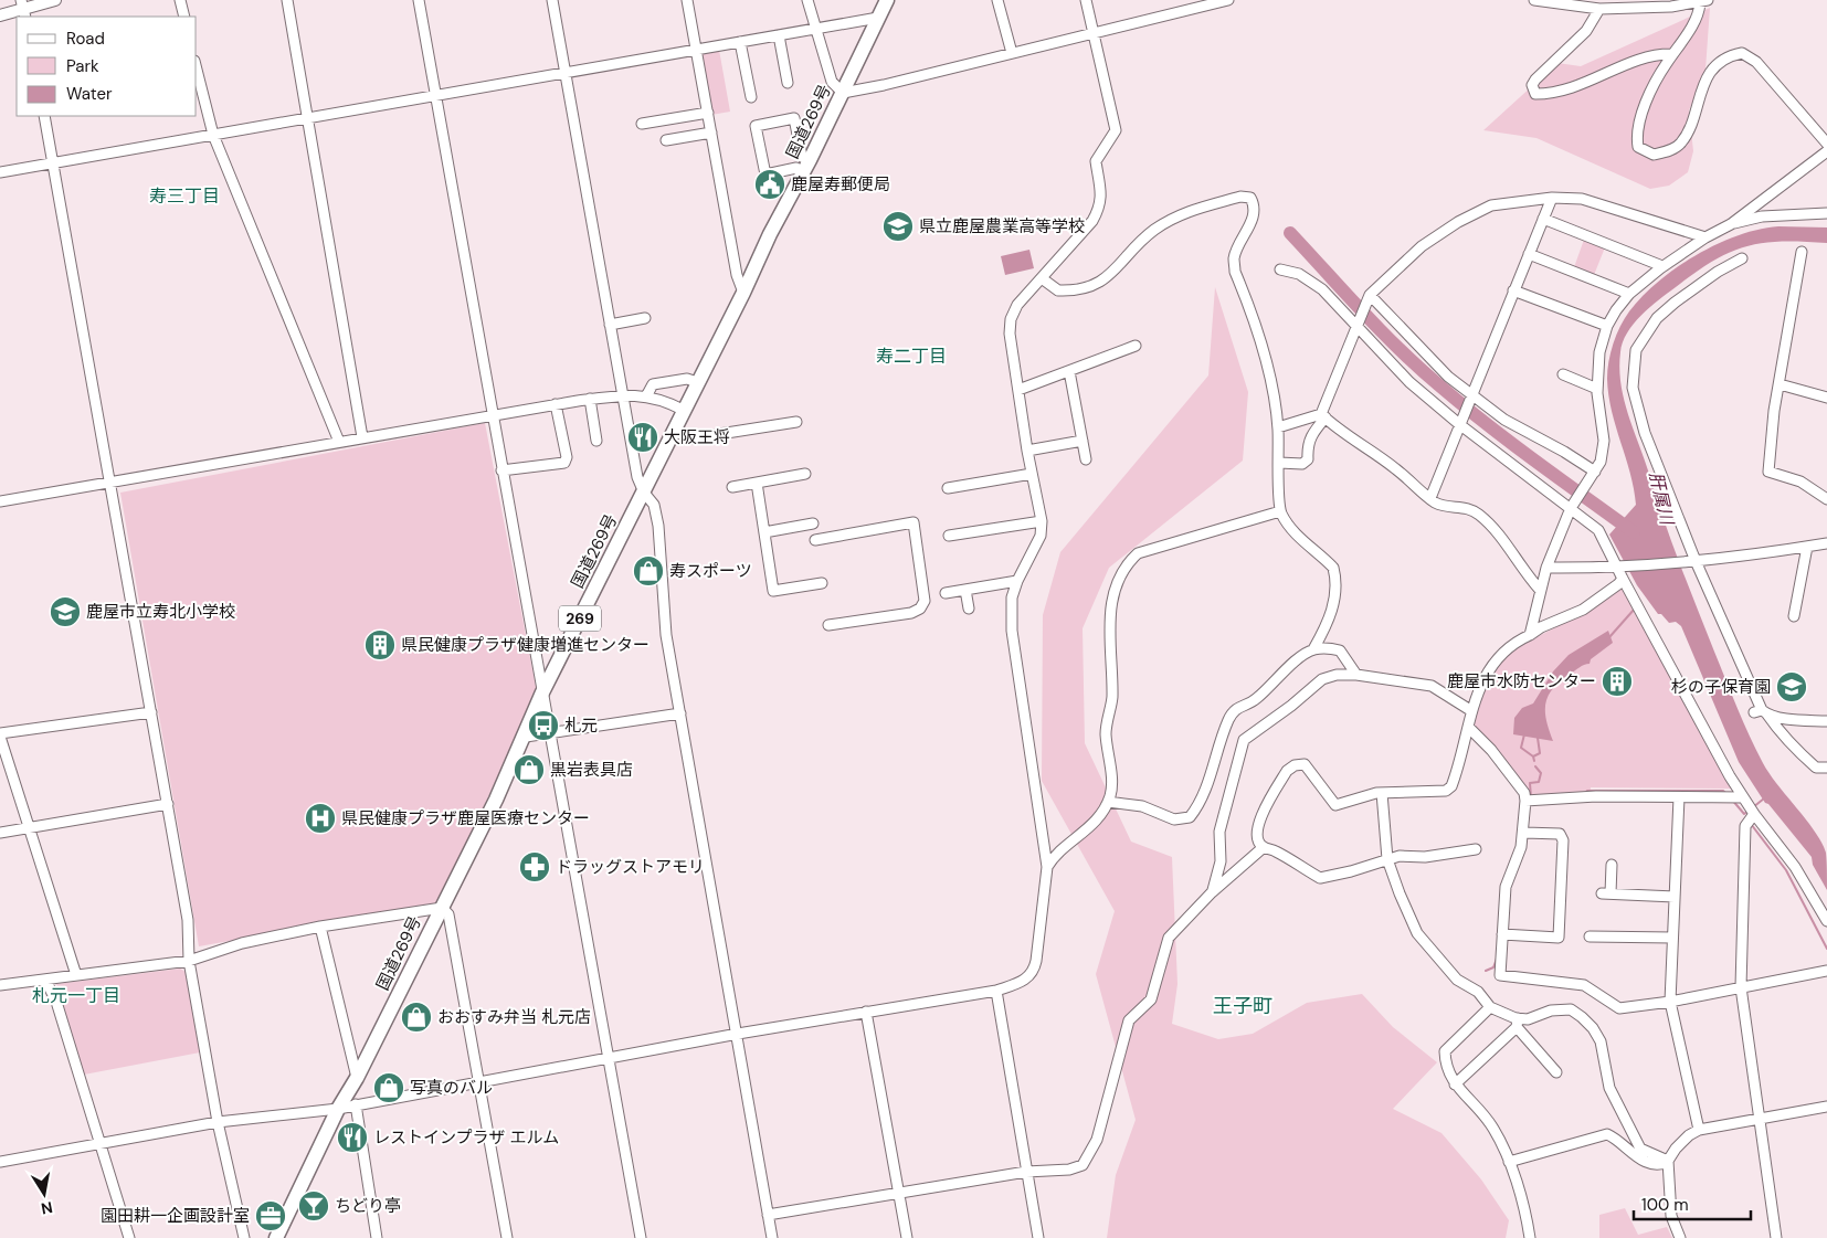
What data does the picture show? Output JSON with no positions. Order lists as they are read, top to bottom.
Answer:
{
  "streets": {
    "highway": ["国道269号", "269"]
  },
  "districts": [
    "寿三丁目",
    "寿二丁目",
    "札元一丁目",
    "王子町"
  ],
  "water": ["肝属川"],
  "places": {
    "public building": ["鹿屋寿郵便局"],
    "school or university": ["県立鹿屋農業高等学校", "鹿屋市立寿北小学校", "杉の子保育園"],
    "restaurant": ["大阪王将", "レストインプラザ エルム"],
    "shop": [
      "寿スポーツ",
      "黒岩表具店",
      "おおすみ弁当 札元店",
      "写真のバル"
    ],
    "building": ["県民健康プラザ健康増進センター", "鹿屋市水防センター"],
    "bus stop": ["札元"],
    "hospital": ["県民健康プラザ鹿屋医療センター"],
    "pharmacy": ["ドラッグストアモリ"],
    "bar": ["ちどり亭"],
    "office": ["園田耕一企画設計室"]
  },
  "legend": ["Road", "Park", "Water"],
  "scale_bar": "100 m",
  "north": "bottom"
}
